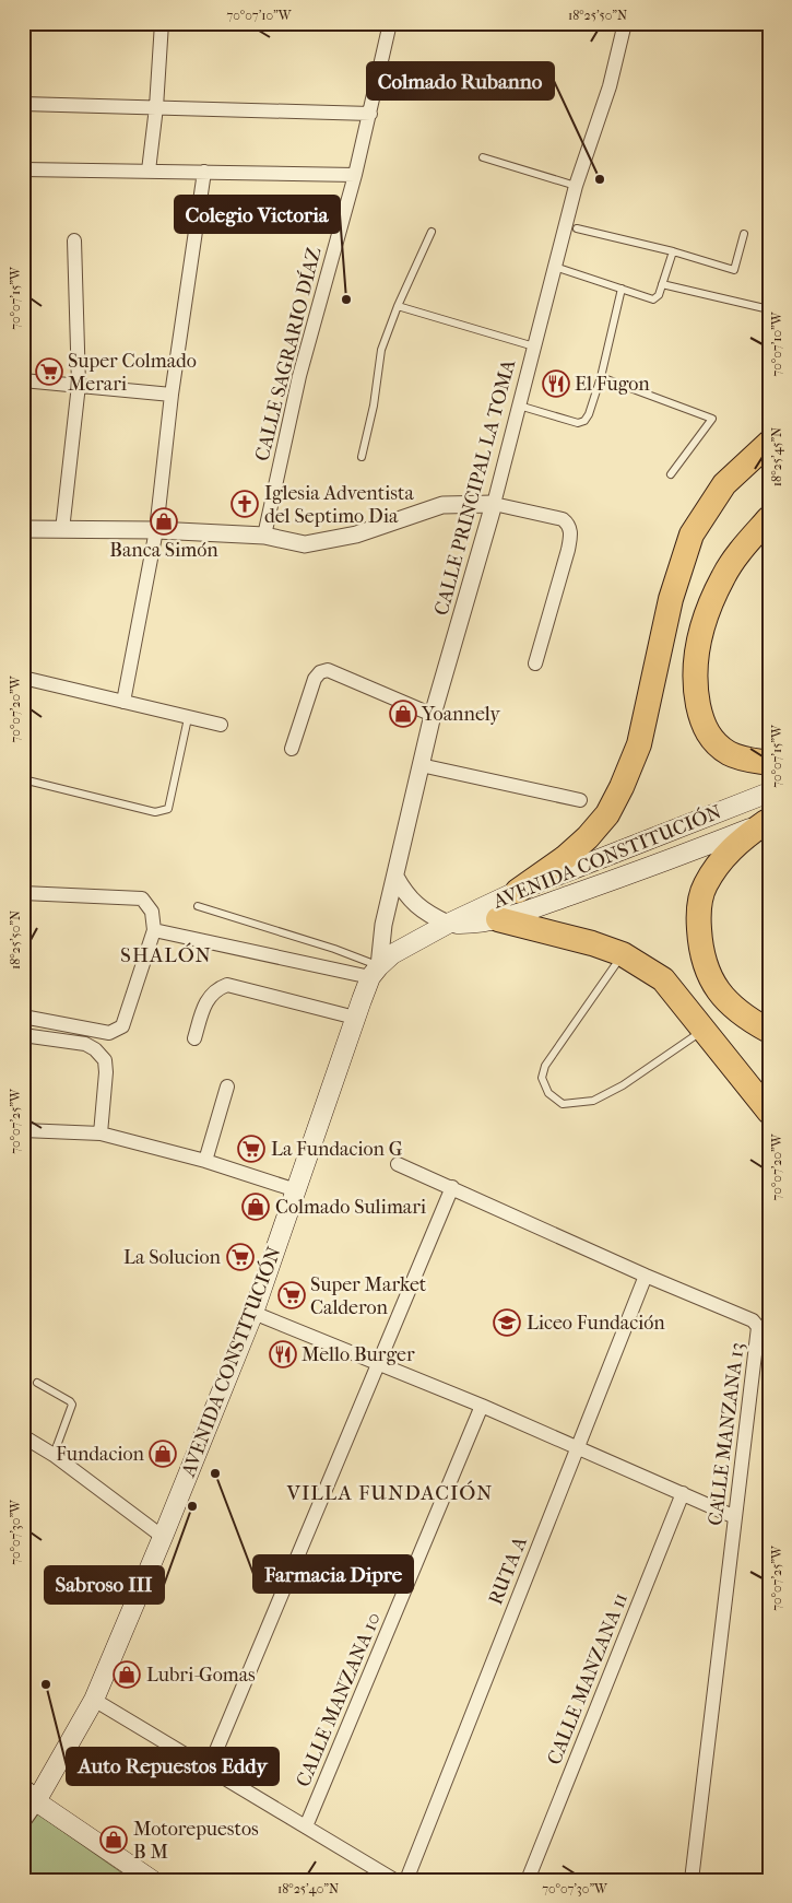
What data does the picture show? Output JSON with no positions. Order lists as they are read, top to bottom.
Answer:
{
  "streets": {
    "main road": ["AVENIDA CONSTITUCIÓN"],
    "street": [
      "CALLE SAGRARIO DÍAZ",
      "CALLE PRINCIPAL LA TOMA",
      "CALLE MANZANA 13",
      "RUTA A",
      "CALLE MANZANA 11",
      "CALLE MANZANA 10"
    ]
  },
  "crossings": [
    ["CALLE PRINCIPAL LA TOMA", "AVENIDA CONSTITUCIÓN"],
    ["CALLE MANZANA 13", "RUTA A"]
  ],
  "districts": ["SHALÓN", "VILLA FUNDACIÓN"],
  "places": {
    "other": [
      "Colmado Rubanno",
      "Colegio Victoria",
      "Farmacia Dipre",
      "Sabroso III",
      "Auto Repuestos Eddy"
    ],
    "supermarket": [
      "Super Colmado Merari",
      "La Fundacion G",
      "La Solucion",
      "Super Market Calderon"
    ],
    "restaurant": ["El Fugon", "Mello Burger"],
    "church": ["Iglesia Adventista del Septimo Dia"],
    "shop": [
      "Banca Simón",
      "Yoannely",
      "Colmado Sulimari",
      "Fundacion",
      "Lubri-Gomas",
      "Motorepuestos B M"
    ],
    "school or university": ["Liceo Fundación"]
  },
  "coordinates": [
    "70°07'10\"W",
    "18°25'50\"N",
    "70°07'15\"W",
    "18°25'45\"N",
    "70°07'20\"W",
    "70°07'25\"W",
    "70°07'30\"W",
    "18°25'40\"N"
  ]
}
